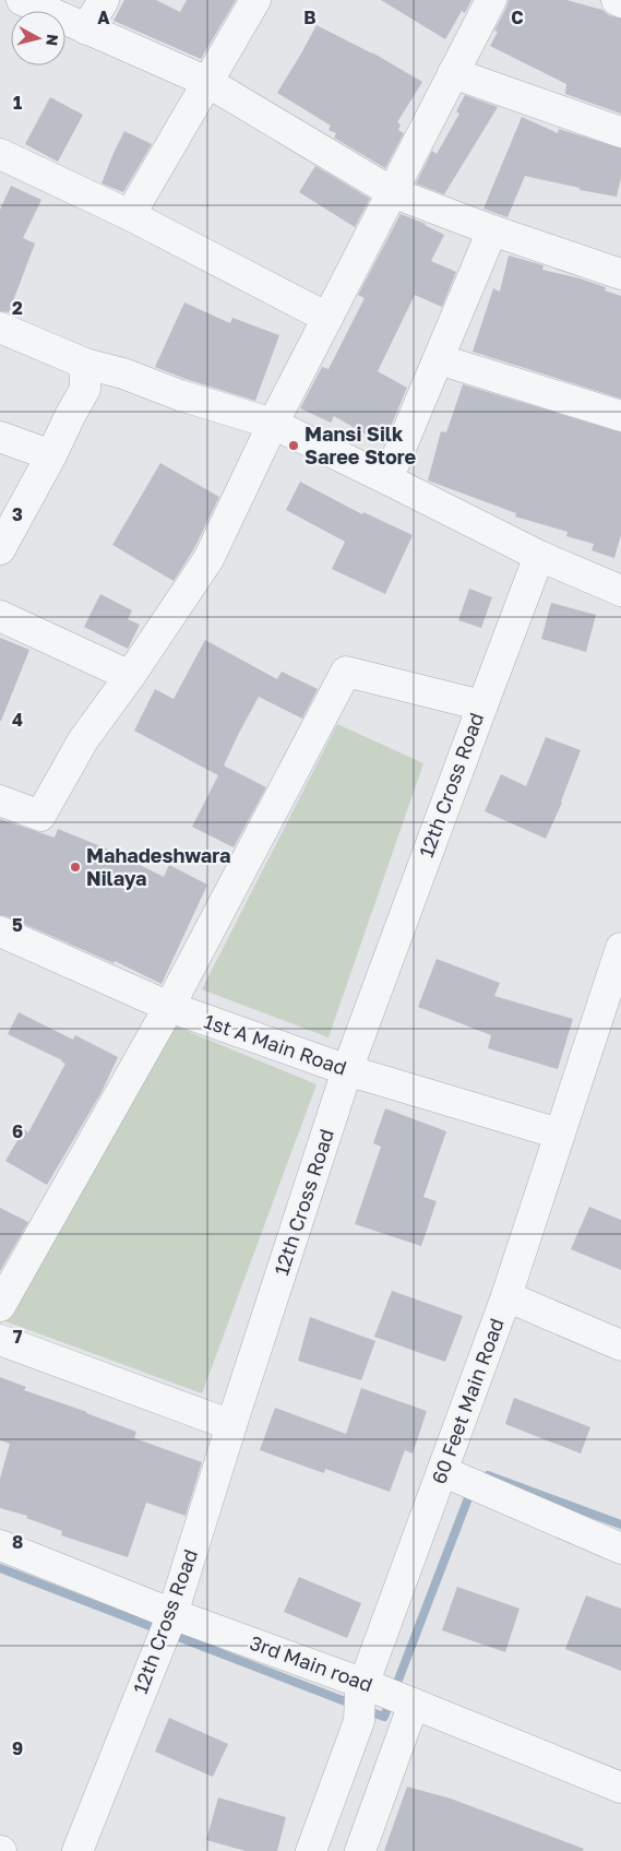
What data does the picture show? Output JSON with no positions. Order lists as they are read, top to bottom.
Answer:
{
  "streets": {
    "street": [
      "12th Cross Road",
      "1st A Main Road",
      "60 Feet Main Road",
      "3rd Main road"
    ]
  },
  "crossings": [
    ["12th Cross Road", "1st A Main Road"],
    ["12th Cross Road", "3rd Main road"],
    ["1st A Main Road", "60 Feet Main Road"],
    ["60 Feet Main Road", "3rd Main road"]
  ],
  "places": ["Mansi Silk Saree Store", "Mahadeshwara Nilaya"],
  "north": "right",
  "grid": {
    "columns": ["A", "B", "C"],
    "rows": [
      "1",
      "2",
      "3",
      "4",
      "5",
      "6",
      "7",
      "8",
      "9"
    ]
  }
}
